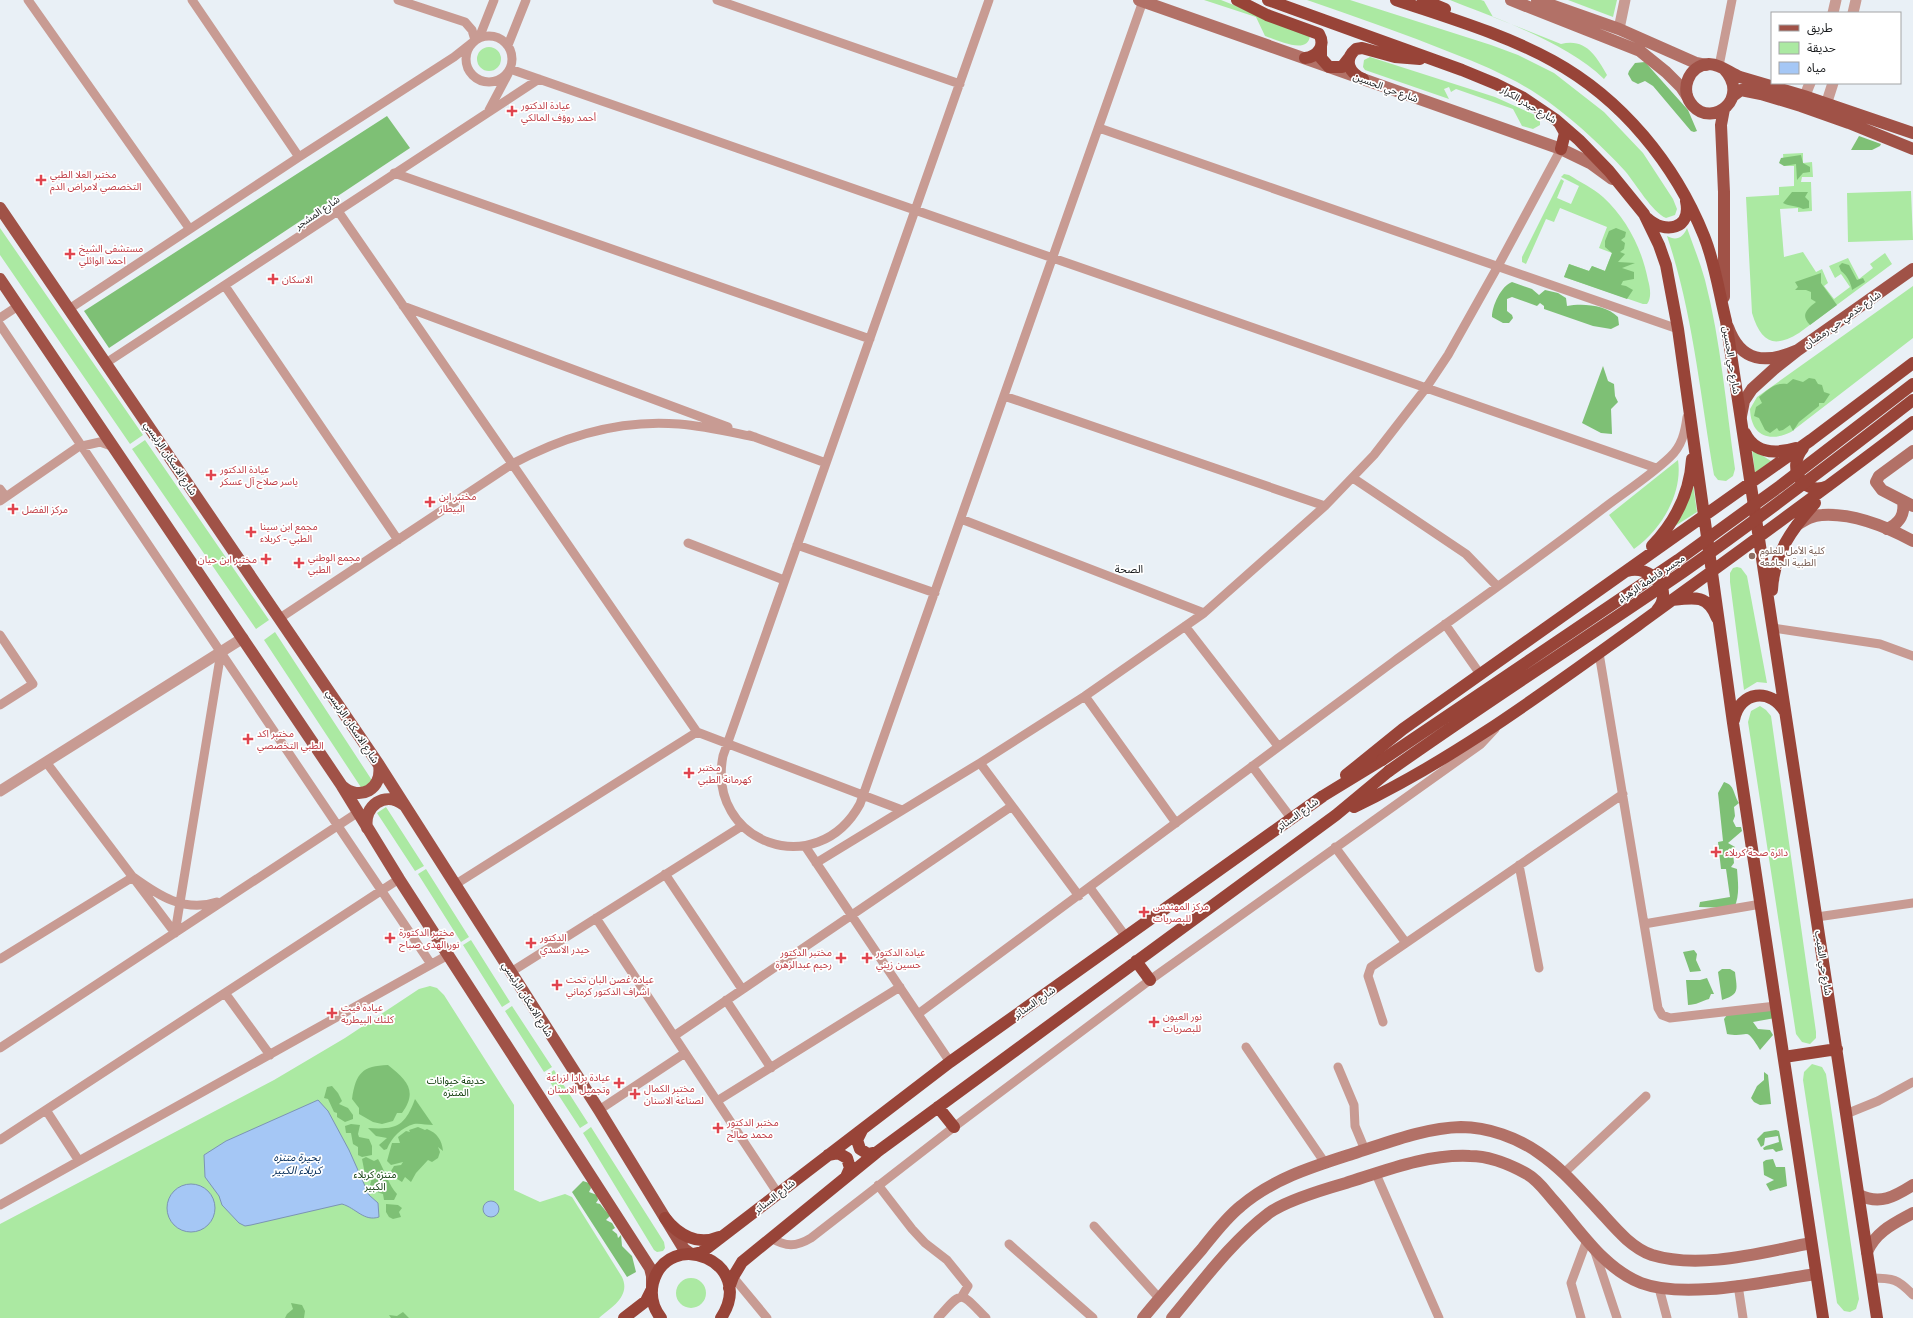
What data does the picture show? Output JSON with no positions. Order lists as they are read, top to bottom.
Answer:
{
  "streets": {
    "highway": [
      "شارع حي الحسين",
      "شارع حيدر الكرار",
      "مجسر فاطمة الزهراء",
      "شارع السناتر",
      "شارع حي النقيب"
    ],
    "main road": ["شارع خدمي حي رمضان", "شارع الاسكان الرئيسي"],
    "street": ["شارع المشجر"]
  },
  "crossings": [
    ["شارع حي الحسين", "شارع حيدر الكرار"],
    ["شارع حي الحسين", "شارع حي النقيب"],
    ["شارع المشجر", "شارع الاسكان الرئيسي"],
    ["شارع الاسكان الرئيسي", "شارع السناتر"],
    ["مجسر فاطمة الزهراء", "شارع السناتر"]
  ],
  "districts": ["الصحة"],
  "water": ["بحيرة متنزه كربلاء الكبير"],
  "parks": ["حديقة حيوانات المتنزه", "متنزه كربلاء الكبير"],
  "places": {
    "health": [
      "عيادة الدكتور أحمد روؤف المالكي",
      "مختبر العلا الطبي التخصصي لامراض الدم",
      "مستشفى الشيخ احمد الوائلي",
      "الاسكان",
      "عيادة الدكتور ياسر صلاح آل عسكر",
      "مختبر ابن البيطار",
      "مركز الفضل",
      "مجمع ابن سينا الطبي - كربلاء",
      "مختبر ابن حيان",
      "مجمع الوطني الطبي",
      "مختبر اكد الطبي التخصصي",
      "مختبر كهرمانة الطبي",
      "دائرة صحة كربلاء",
      "مركز المهندس للبصريات",
      "مختبر الدكتورة نور الهدى صباح",
      "الدكتور حيدر الاسدي",
      "مختبر الدكتور رحيم عبدالزهرة",
      "عيادة الدكتور حسين زيني",
      "عياده غصن البان تحت اشراف الدكتور كرماني",
      "عيادة فيت كلنك البيطرية",
      "نور العيون للبصريات",
      "عيادة برادا لزراعة وتجميل الاسنان",
      "مختبر الكمال لصناعة الاسنان",
      "مختبر الدكتور محمد صالح"
    ],
    "other": ["كلية الأمل للعلوم الطبية الجامعة"]
  },
  "legend": ["طريق", "حديقة", "مياه"]
}
